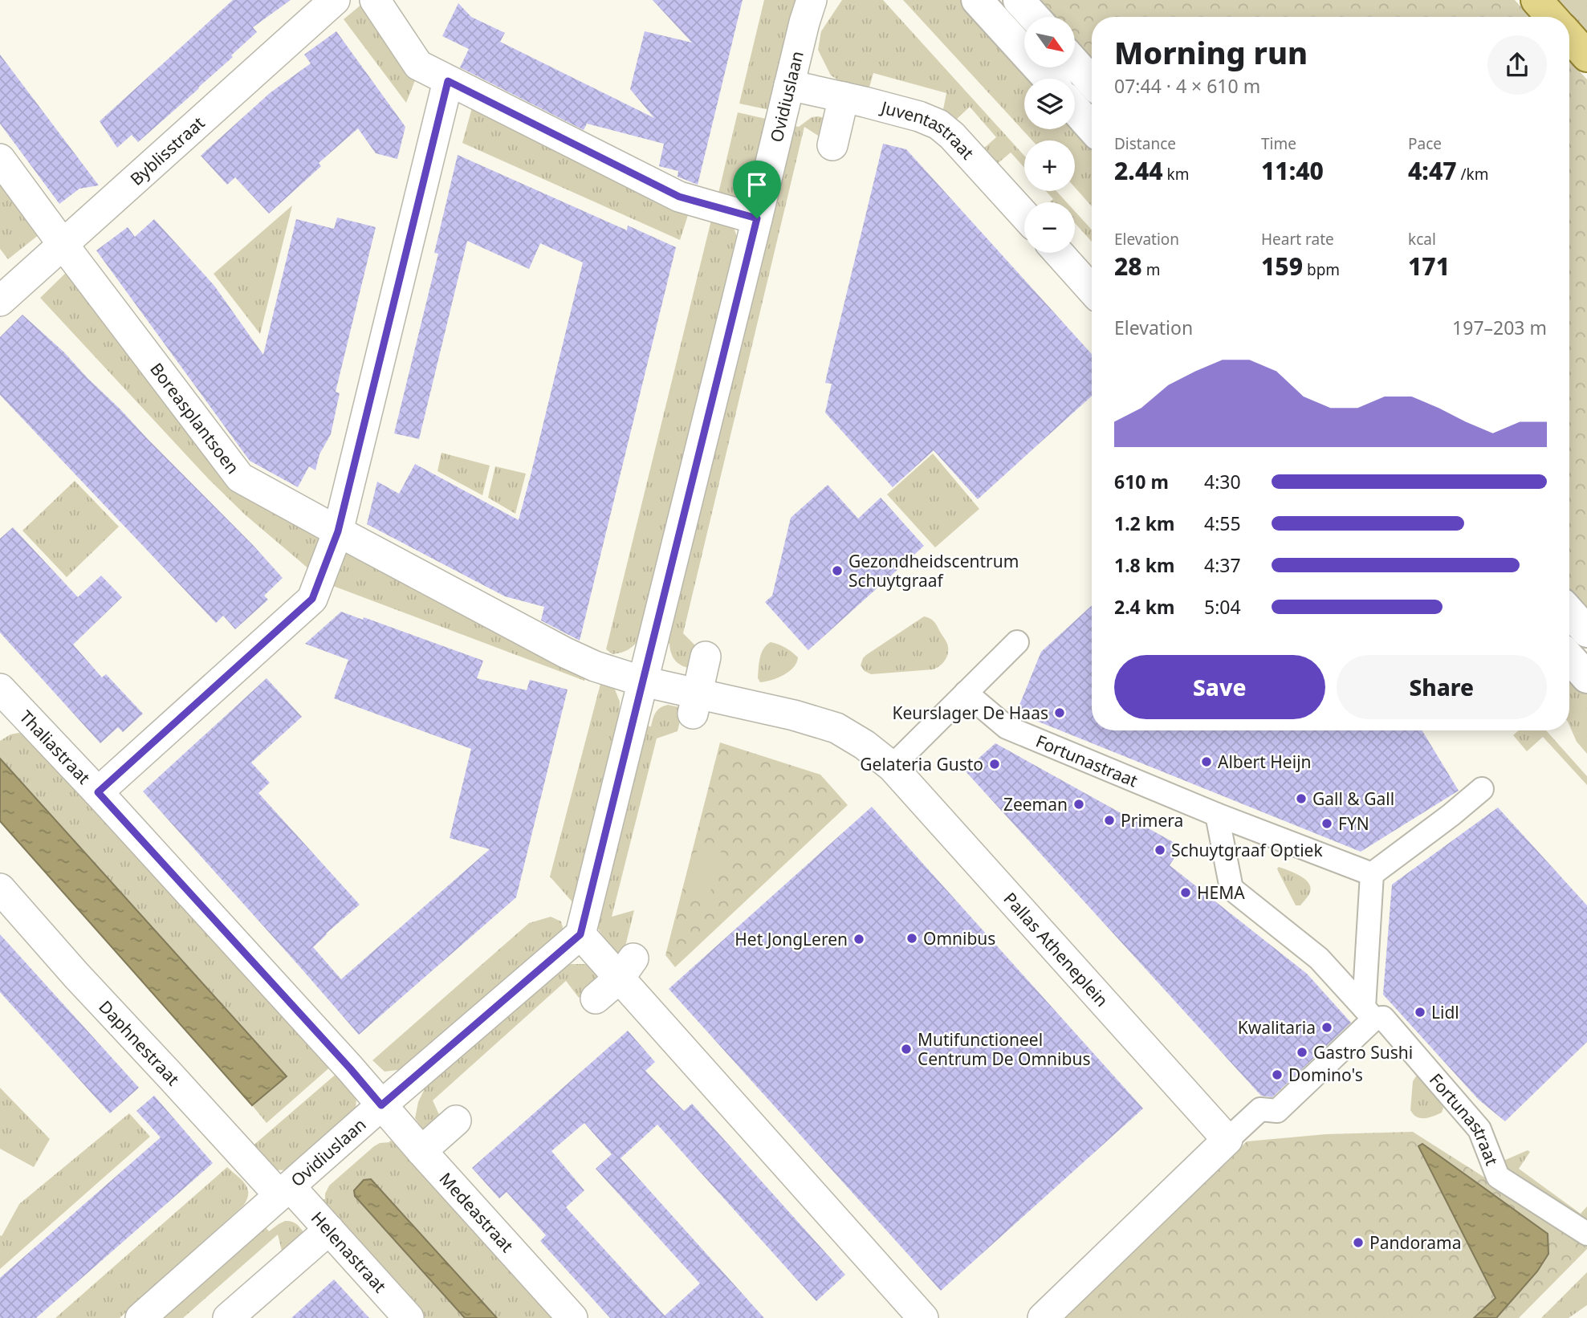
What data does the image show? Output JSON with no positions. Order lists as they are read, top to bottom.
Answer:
{
  "streets": {
    "street": [
      "Ovidiuslaan",
      "Juventastraat",
      "Byblisstraat",
      "Boreasplantsoen",
      "Thaliastraat",
      "Fortunastraat",
      "Pallas Atheneplein",
      "Daphnestraat",
      "Medeastraat",
      "Helenastraat"
    ]
  },
  "crossings": [
    ["Ovidiuslaan", "Juventastraat"],
    ["Ovidiuslaan", "Boreasplantsoen"],
    ["Ovidiuslaan", "Thaliastraat"],
    ["Ovidiuslaan", "Pallas Atheneplein"],
    ["Ovidiuslaan", "Daphnestraat"],
    ["Ovidiuslaan", "Medeastraat"],
    ["Ovidiuslaan", "Helenastraat"],
    ["Byblisstraat", "Boreasplantsoen"],
    ["Boreasplantsoen", "Pallas Atheneplein"],
    ["Thaliastraat", "Medeastraat"],
    ["Daphnestraat", "Helenastraat"]
  ],
  "places": [
    "Gezondheidscentrum Schuytgraaf",
    "Keurslager De Haas",
    "Albert Heijn",
    "Gelateria Gusto",
    "Gall & Gall",
    "Zeeman",
    "Primera",
    "FYN",
    "Schuytgraaf Optiek",
    "HEMA",
    "Omnibus",
    "Het JongLeren",
    "Lidl",
    "Kwalitaria",
    "Mutifunctioneel Centrum De Omnibus",
    "Gastro Sushi",
    "Domino's",
    "Pandorama"
  ],
  "north": "bottom right",
  "page": {
    "map_buttons": ["+", "−"],
    "heading": ["Morning run", "07:44 · 4 × 610 m"],
    "stats": [
      ["Distance", "2.44 km"],
      ["Time", "11:40"],
      ["Pace", "4:47 /km"],
      ["Elevation", "28 m"],
      ["Heart rate", "159 bpm"],
      ["kcal", "171"]
    ],
    "chart": ["Elevation", "197–203 m"],
    "list": [
      {
        "name": "610 m",
        "note": "4:30"
      },
      {
        "name": "1.2 km",
        "note": "4:55"
      },
      {
        "name": "1.8 km",
        "note": "4:37"
      },
      {
        "name": "2.4 km",
        "note": "5:04"
      }
    ],
    "buttons": ["Save", "Share"]
  }
}
